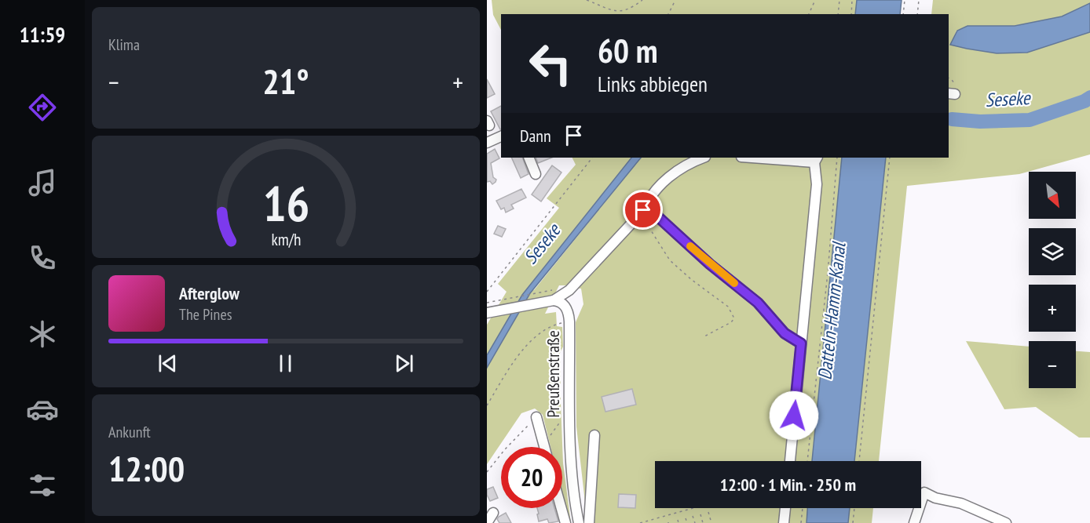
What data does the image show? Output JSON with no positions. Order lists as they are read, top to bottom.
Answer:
{
  "streets": {
    "street": ["Preußenstraße"]
  },
  "water": ["Seseke", "Datteln-Hamm-Kanal"],
  "north": "bottom right",
  "page": {
    "tabs": "11:59",
    "tile": [
      "Klima",
      ["Ankunft", "12:00"]
    ],
    "turn": ["60 m", "Links abbiegen"],
    "heat": ["−", "21°", "+"],
    "then": "Dann",
    "map_buttons": ["+", "−"],
    "song": ["Afterglow", "The Pines"],
    "limit": "20",
    "trip": "12:00 · 1 Min. · 250 m",
    "gauge": ["16", "km/h"]
  }
}
